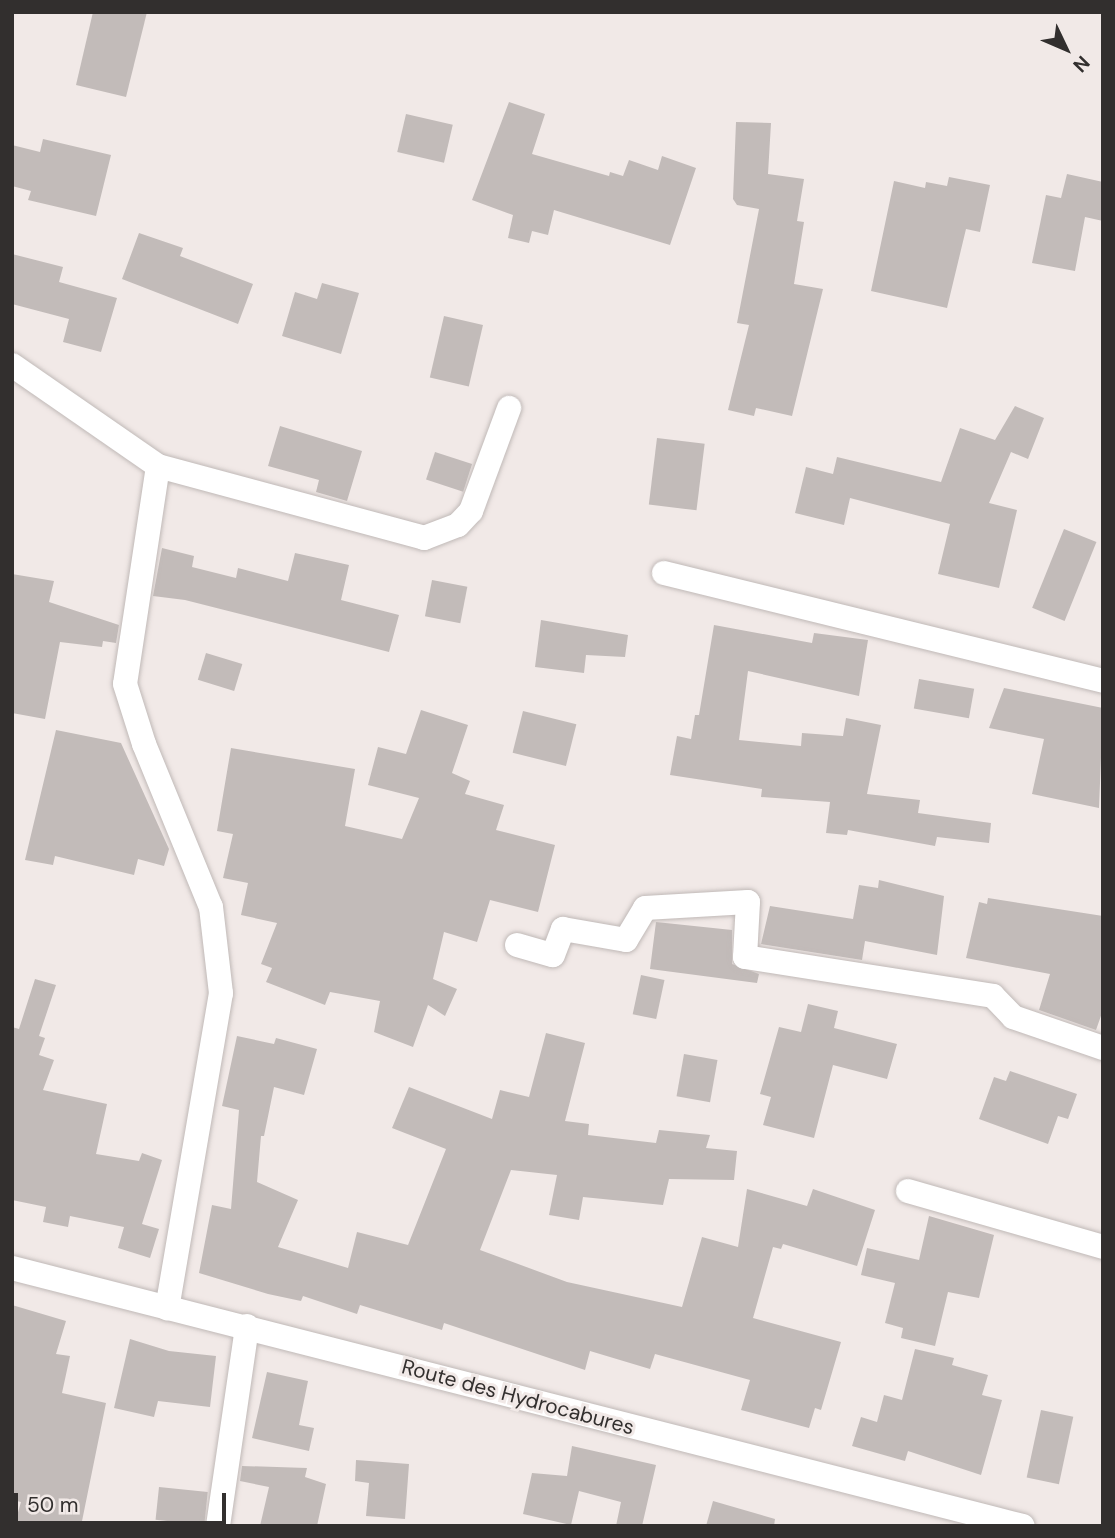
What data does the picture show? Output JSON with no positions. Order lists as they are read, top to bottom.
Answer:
{
  "streets": {
    "street": ["Route des Hydrocabures"]
  },
  "scale_bar": "50 m",
  "north": "bottom right"
}
